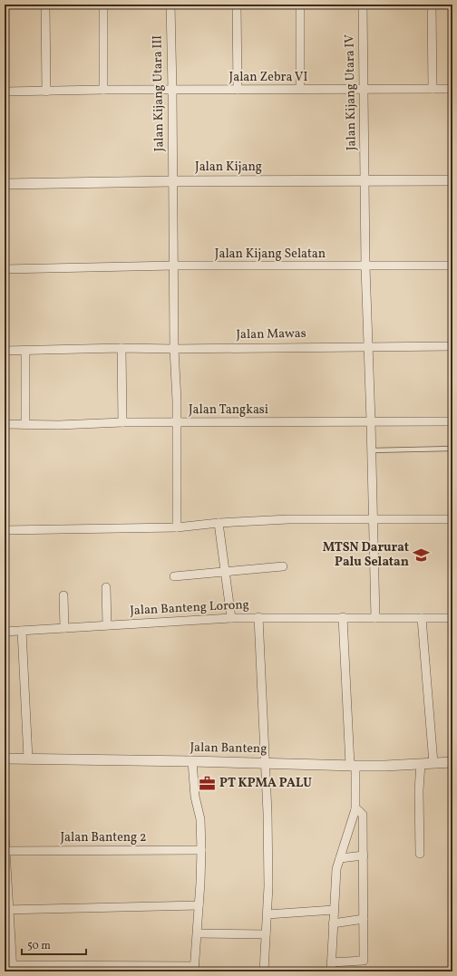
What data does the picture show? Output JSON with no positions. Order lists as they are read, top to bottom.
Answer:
{
  "streets": {
    "street": [
      "Jalan Zebra VI",
      "Jalan Kijang Utara IV",
      "Jalan Kijang Utara III",
      "Jalan Kijang",
      "Jalan Kijang Selatan",
      "Jalan Mawas",
      "Jalan Tangkasi",
      "Jalan Banteng Lorong",
      "Jalan Banteng",
      "Jalan Banteng 2"
    ]
  },
  "crossings": [
    ["Jalan Zebra VI", "Jalan Kijang Utara IV"],
    ["Jalan Zebra VI", "Jalan Kijang Utara III"],
    ["Jalan Kijang Utara IV", "Jalan Kijang"],
    ["Jalan Kijang Utara III", "Jalan Kijang"]
  ],
  "places": {
    "school or university": ["MTSN Darurat Palu Selatan"],
    "office": ["PT KPMA PALU"]
  },
  "scale_bar": "50 m"
}
